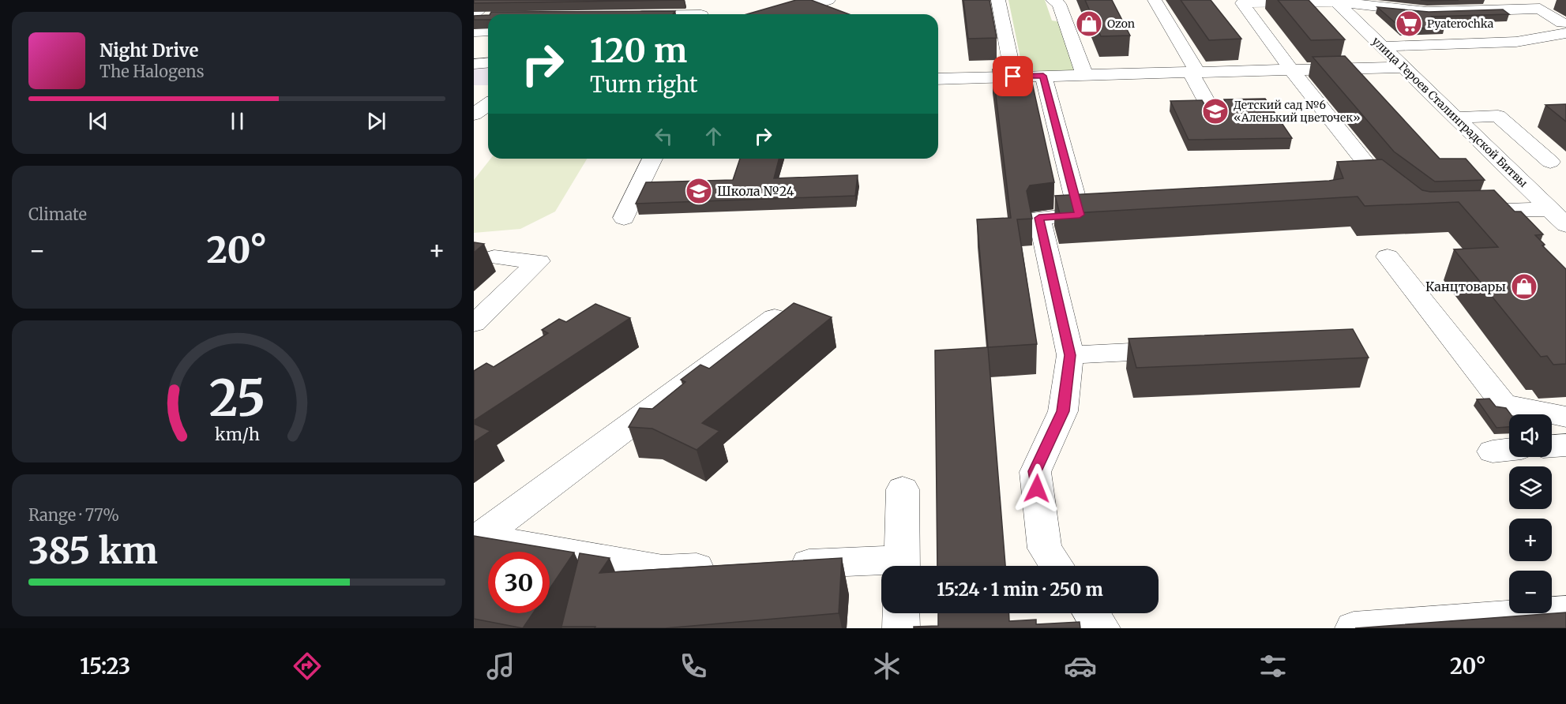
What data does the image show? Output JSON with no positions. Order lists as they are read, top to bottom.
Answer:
{
  "streets": {
    "street": ["улица Героев Сталинградской Битвы"]
  },
  "places": {
    "shop": ["Ozon", "Канцтовары"],
    "supermarket": ["Pyaterochka"],
    "school or university": ["Детский сад №6 «Аленький цветочек»", "Школа №24"]
  },
  "page": {
    "turn": ["120 m", "Turn right"],
    "song": ["Night Drive", "The Halogens"],
    "tile": [
      "Climate",
      ["Range · 77%", "385 km"]
    ],
    "heat": ["−", "20°", "+"],
    "map_buttons": ["+", "−"],
    "limit": "30",
    "trip": "15:24 · 1 min · 250 m",
    "tabs": ["15:23", "20°"],
    "gauge": ["25", "km/h"]
  }
}
